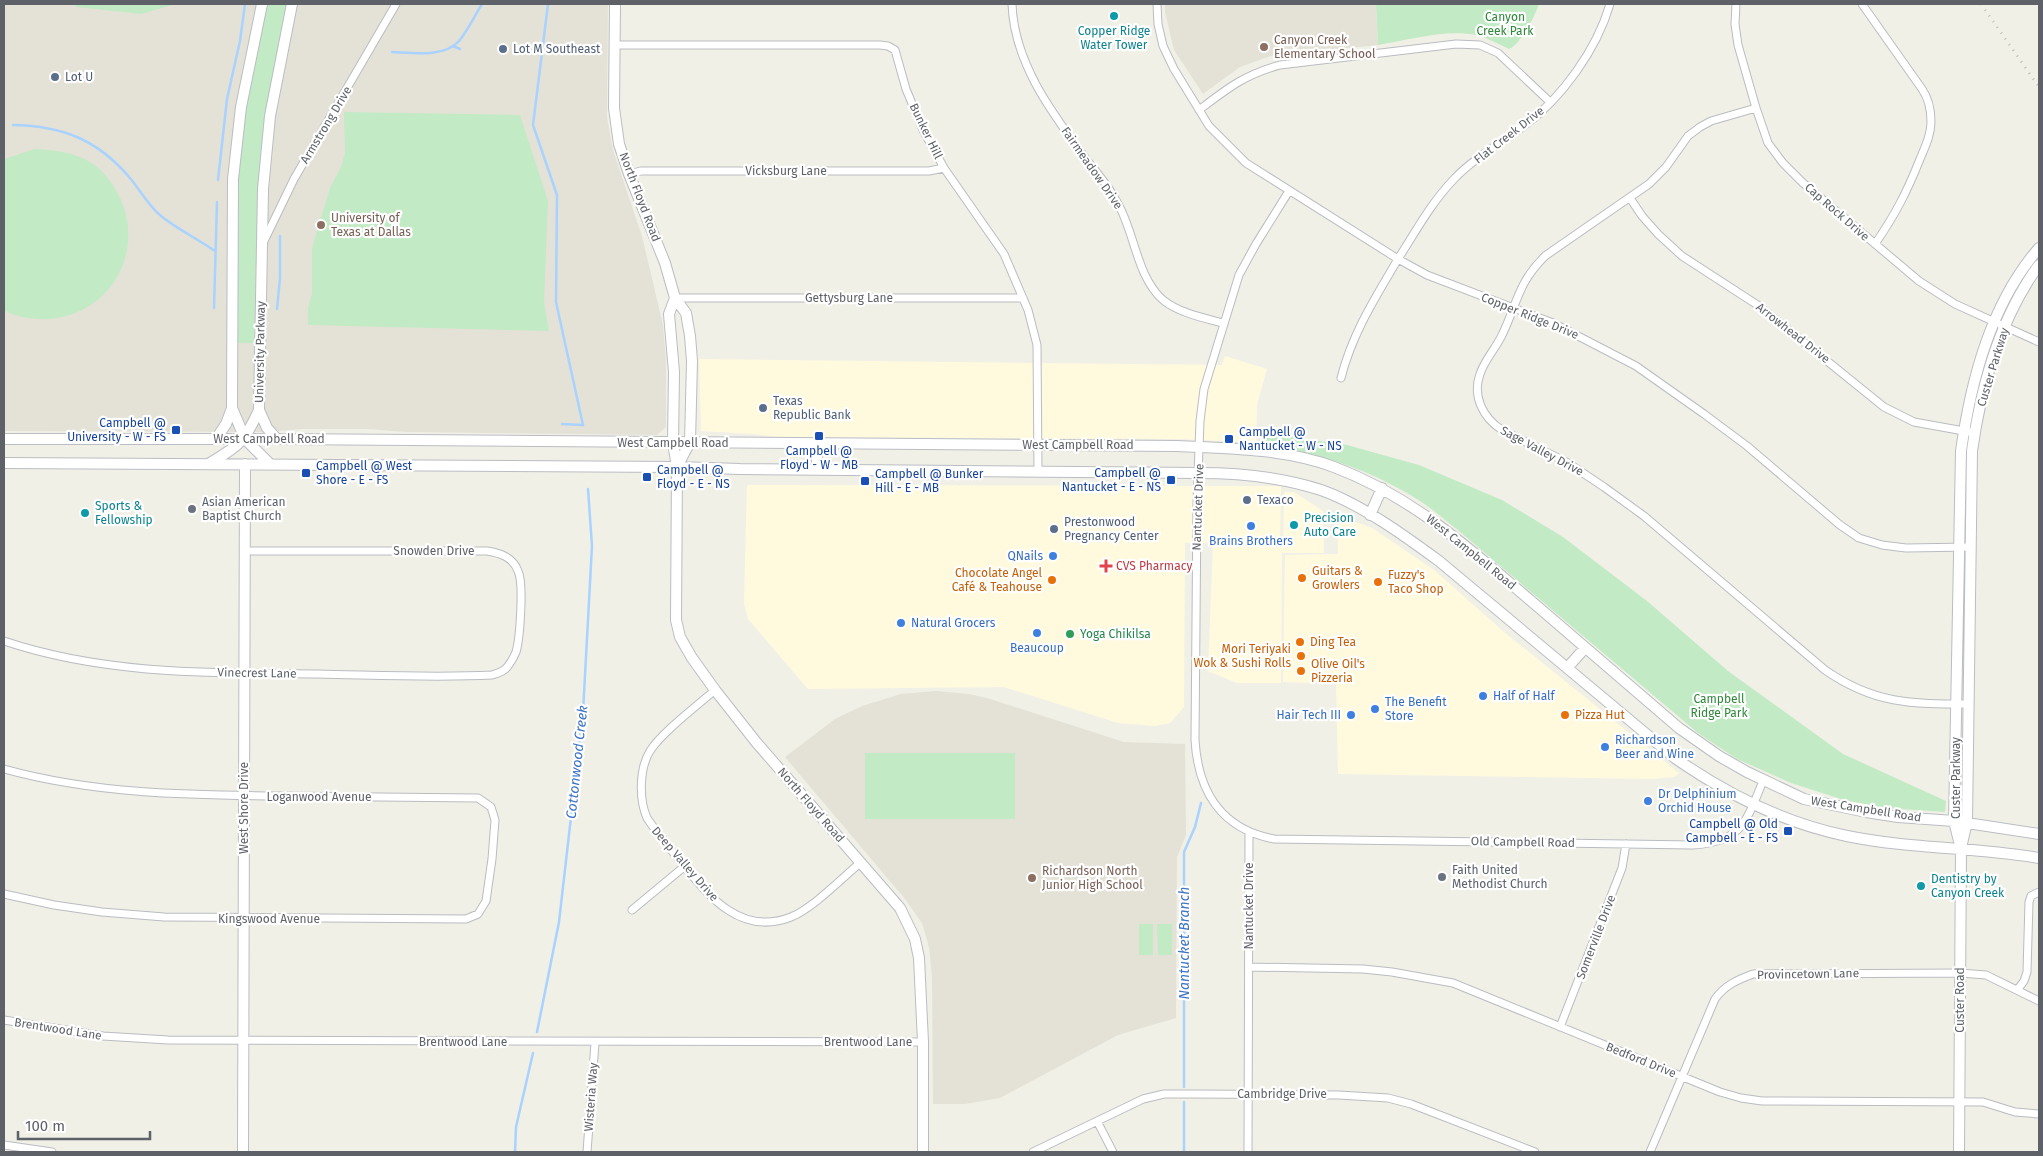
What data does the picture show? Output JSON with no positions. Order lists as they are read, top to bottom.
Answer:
{
  "streets": {
    "main road": [
      "North Floyd Road",
      "University Parkway",
      "Custer Parkway",
      "West Campbell Road",
      "West Shore Drive",
      "Custer Road"
    ],
    "street": [
      "Armstrong Drive",
      "Bunker Hill",
      "Flat Creek Drive",
      "Fairmeadow Drive",
      "Vicksburg Lane",
      "Cap Rock Drive",
      "Gettysburg Lane",
      "Copper Ridge Drive",
      "Arrowhead Drive",
      "Sage Valley Drive",
      "Nantucket Drive",
      "Snowden Drive",
      "Vinecrest Lane",
      "Loganwood Avenue",
      "Old Campbell Road",
      "Deep Valley Drive",
      "Kingswood Avenue",
      "Somerville Drive",
      "Provincetown Lane",
      "Brentwood Lane",
      "Bedford Drive",
      "Cambridge Drive",
      "Wisteria Way"
    ]
  },
  "crossings": [
    ["Armstrong Drive", "University Parkway"],
    ["Bunker Hill", "Vicksburg Lane"],
    ["Bunker Hill", "North Floyd Road"],
    ["Bunker Hill", "Gettysburg Lane"],
    ["Bunker Hill", "West Campbell Road"],
    ["Flat Creek Drive", "Copper Ridge Drive"],
    ["Fairmeadow Drive", "Nantucket Drive"],
    ["Vicksburg Lane", "North Floyd Road"],
    ["North Floyd Road", "Gettysburg Lane"],
    ["North Floyd Road", "West Campbell Road"],
    ["North Floyd Road", "Deep Valley Drive"],
    ["North Floyd Road", "Brentwood Lane"],
    ["Cap Rock Drive", "Custer Parkway"],
    ["Cap Rock Drive", "Sage Valley Drive"],
    ["Copper Ridge Drive", "Custer Parkway"],
    ["Copper Ridge Drive", "Sage Valley Drive"],
    ["Copper Ridge Drive", "Nantucket Drive"],
    ["Arrowhead Drive", "Custer Parkway"],
    ["Arrowhead Drive", "Sage Valley Drive"],
    ["University Parkway", "West Campbell Road"],
    ["Custer Parkway", "West Campbell Road"],
    ["Custer Parkway", "Sage Valley Drive"],
    ["Custer Parkway", "Custer Road"],
    ["West Campbell Road", "Nantucket Drive"],
    ["West Campbell Road", "West Shore Drive"],
    ["West Campbell Road", "Old Campbell Road"],
    ["West Campbell Road", "Custer Road"],
    ["Nantucket Drive", "Old Campbell Road"],
    ["Nantucket Drive", "Bedford Drive"],
    ["Nantucket Drive", "Cambridge Drive"],
    ["Snowden Drive", "Vinecrest Lane"],
    ["Snowden Drive", "West Shore Drive"],
    ["Vinecrest Lane", "West Shore Drive"],
    ["Loganwood Avenue", "West Shore Drive"],
    ["Loganwood Avenue", "Kingswood Avenue"],
    ["West Shore Drive", "Kingswood Avenue"],
    ["West Shore Drive", "Brentwood Lane"],
    ["Old Campbell Road", "Somerville Drive"],
    ["Somerville Drive", "Bedford Drive"],
    ["Provincetown Lane", "Custer Road"],
    ["Provincetown Lane", "Bedford Drive"],
    ["Custer Road", "Bedford Drive"],
    ["Brentwood Lane", "Wisteria Way"]
  ],
  "water": ["Cottonwood Creek", "Nantucket Branch"],
  "parks": ["Canyon Creek Park", "Campbell Ridge Park"],
  "places": {
    "other": [
      "Copper Ridge Water Tower",
      "Canyon Creek Elementary School",
      "Lot M Southeast",
      "Lot U",
      "University of Texas at Dallas",
      "Texas Republic Bank",
      "Texaco",
      "Asian American Baptist Church",
      "Sports & Fellowship",
      "Precision Auto Care",
      "Brains Brothers",
      "Prestonwood Pregnancy Center",
      "QNails",
      "Guitars & Growlers",
      "Chocolate Angel Café & Teahouse",
      "Fuzzy's Taco Shop",
      "Natural Grocers",
      "Beaucoup",
      "Yoga Chikilsa",
      "Ding Tea",
      "Mori Teriyaki Wok & Sushi Rolls",
      "Olive Oil's Pizzeria",
      "Half of Half",
      "The Benefit Store",
      "Hair Tech III",
      "Pizza Hut",
      "Richardson Beer and Wine",
      "Dr Delphinium Orchid House",
      "Faith United Methodist Church",
      "Richardson North Junior High School",
      "Dentistry by Canyon Creek"
    ],
    "transit": [
      "Campbell @ University - W - FS",
      "Campbell @ Floyd - W - MB",
      "Campbell @ Nantucket - W - NS",
      "Campbell @ West Shore - E - FS",
      "Campbell @ Floyd - E - NS",
      "Campbell @ Nantucket - E - NS",
      "Campbell @ Bunker Hill - E - MB",
      "Campbell @ Old Campbell - E - FS"
    ],
    "health": ["CVS Pharmacy"]
  },
  "scale_bar": "100 m"
}
